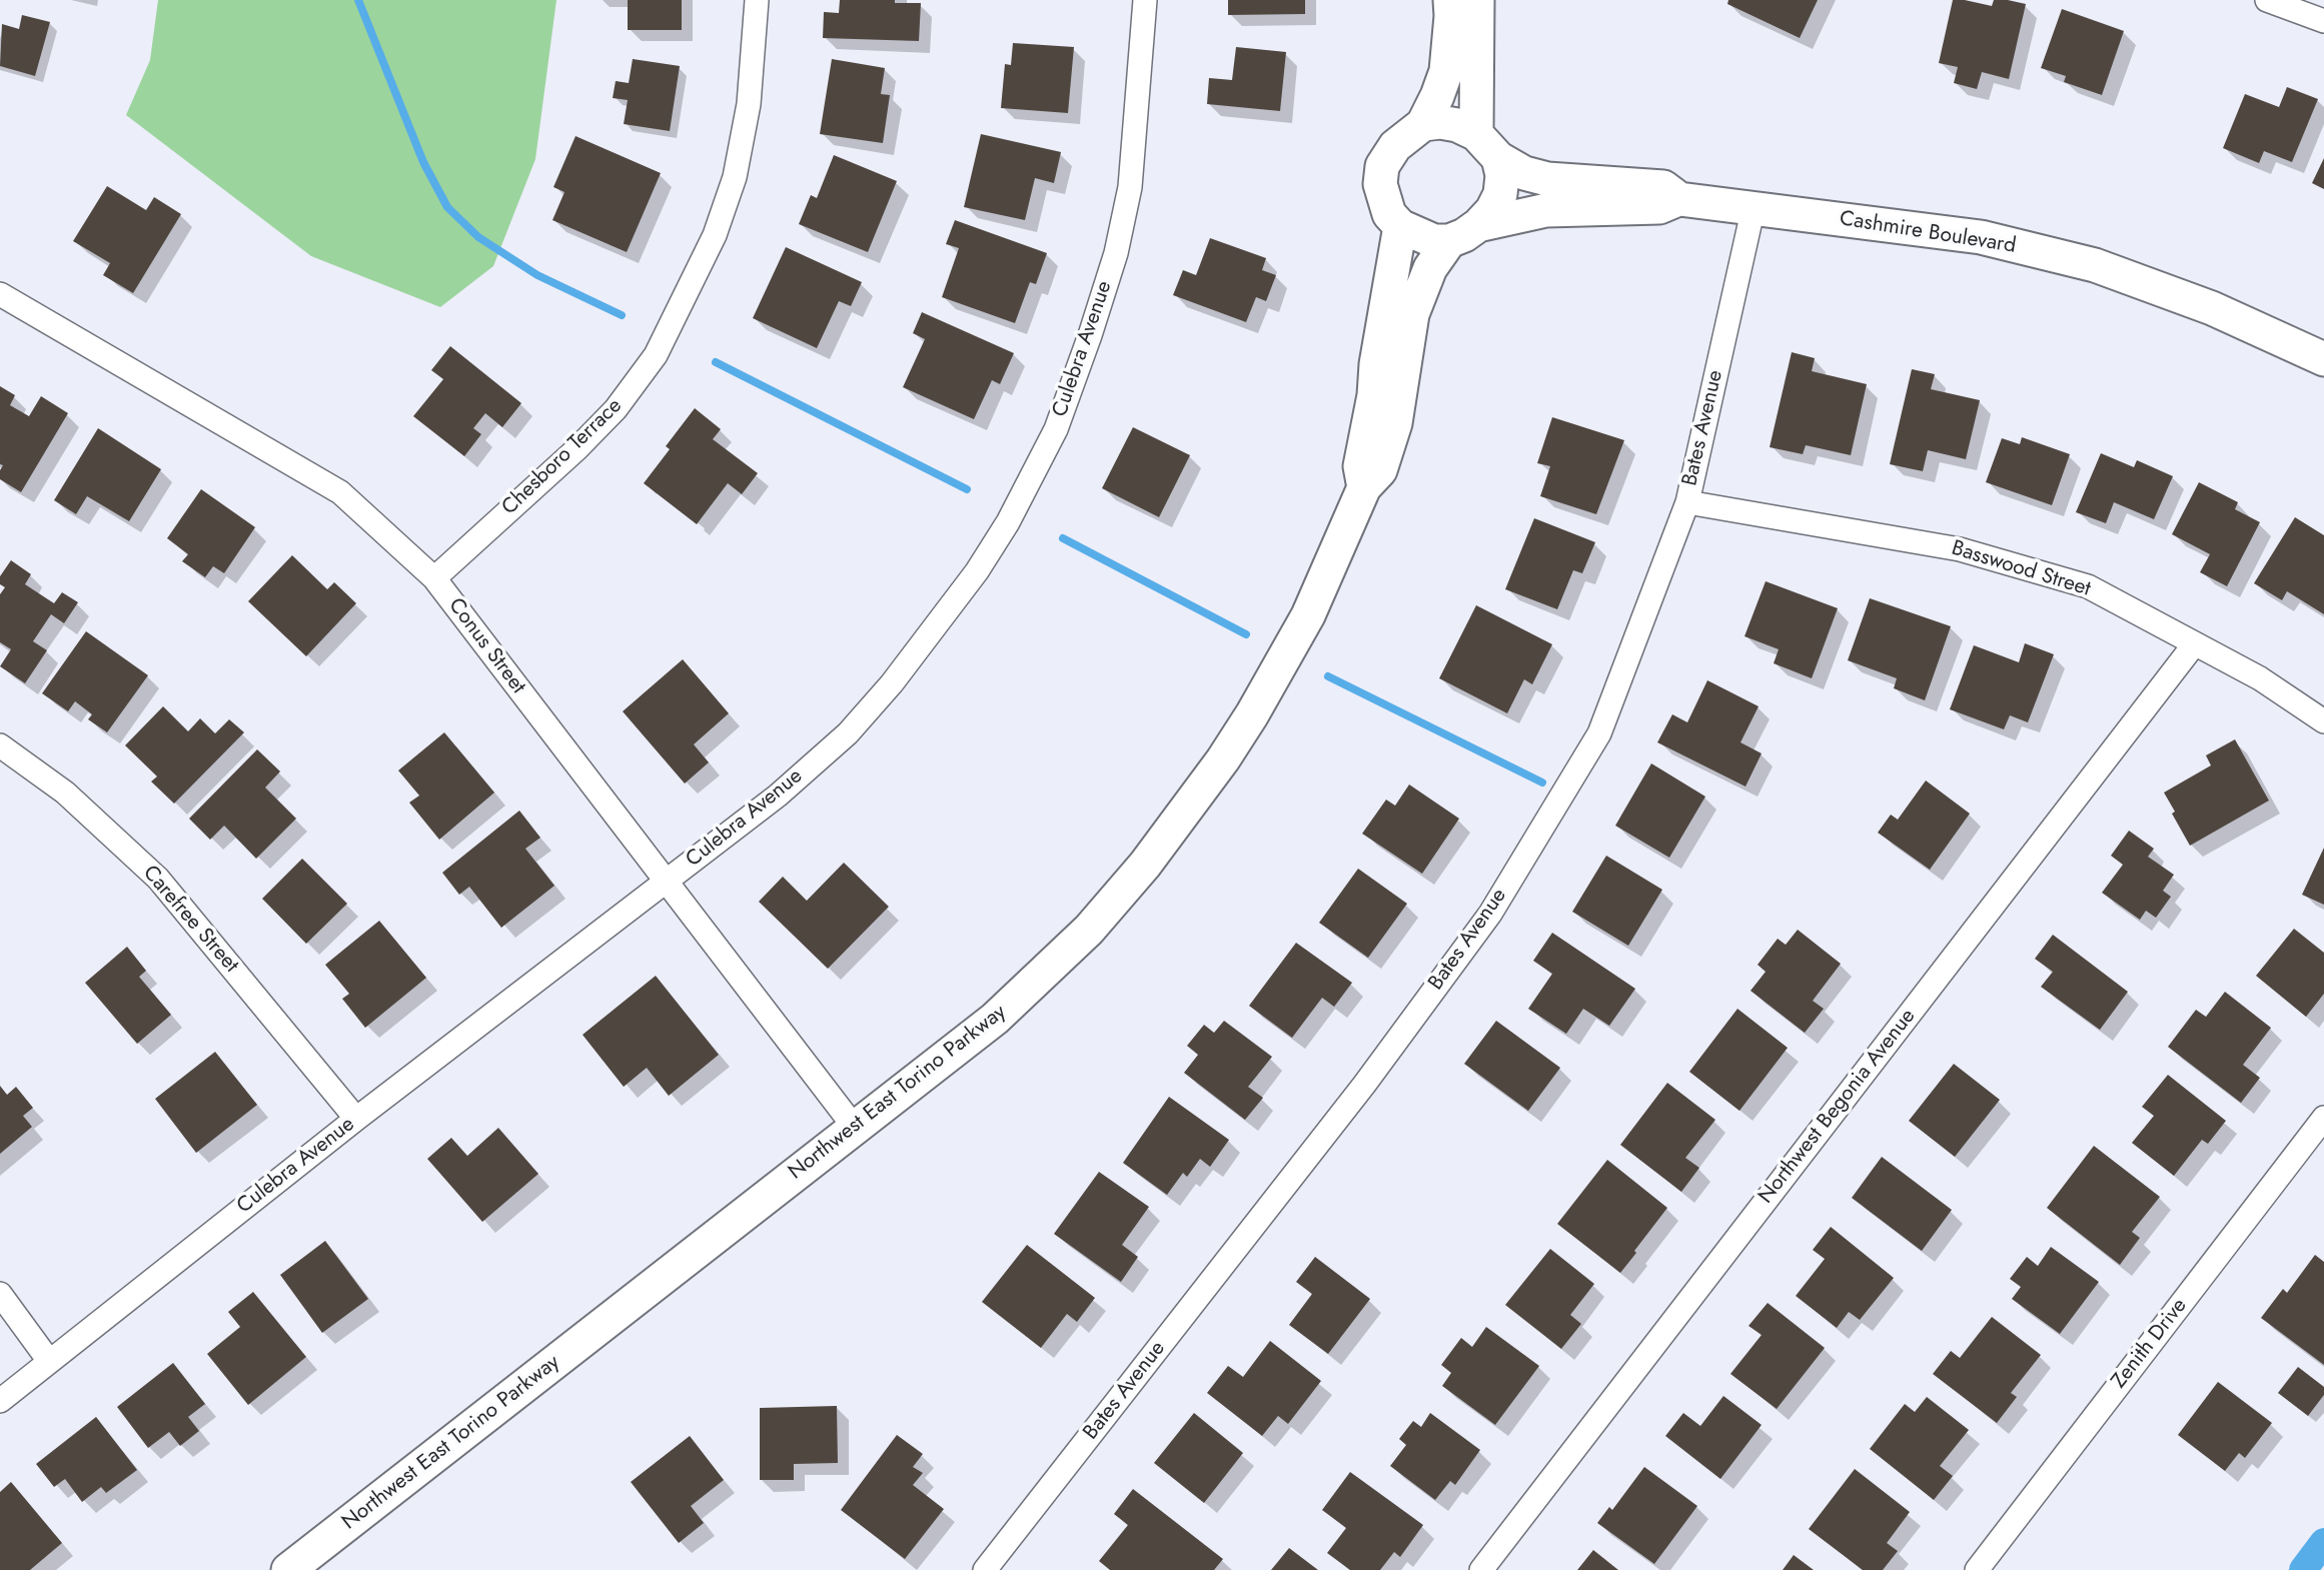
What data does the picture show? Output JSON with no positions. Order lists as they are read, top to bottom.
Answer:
{
  "streets": {
    "street": [
      "Cashmire Boulevard",
      "Culebra Avenue",
      "Bates Avenue",
      "Chesboro Terrace",
      "Basswood Street",
      "Conus Street",
      "Carefree Street",
      "Northwest East Torino Parkway",
      "Northwest Begonia Avenue",
      "Zenith Drive"
    ]
  },
  "crossings": [
    ["Cashmire Boulevard", "Bates Avenue"],
    ["Cashmire Boulevard", "Northwest East Torino Parkway"],
    ["Culebra Avenue", "Conus Street"],
    ["Culebra Avenue", "Carefree Street"],
    ["Bates Avenue", "Basswood Street"],
    ["Chesboro Terrace", "Conus Street"],
    ["Basswood Street", "Northwest Begonia Avenue"],
    ["Conus Street", "Northwest East Torino Parkway"]
  ]
}
